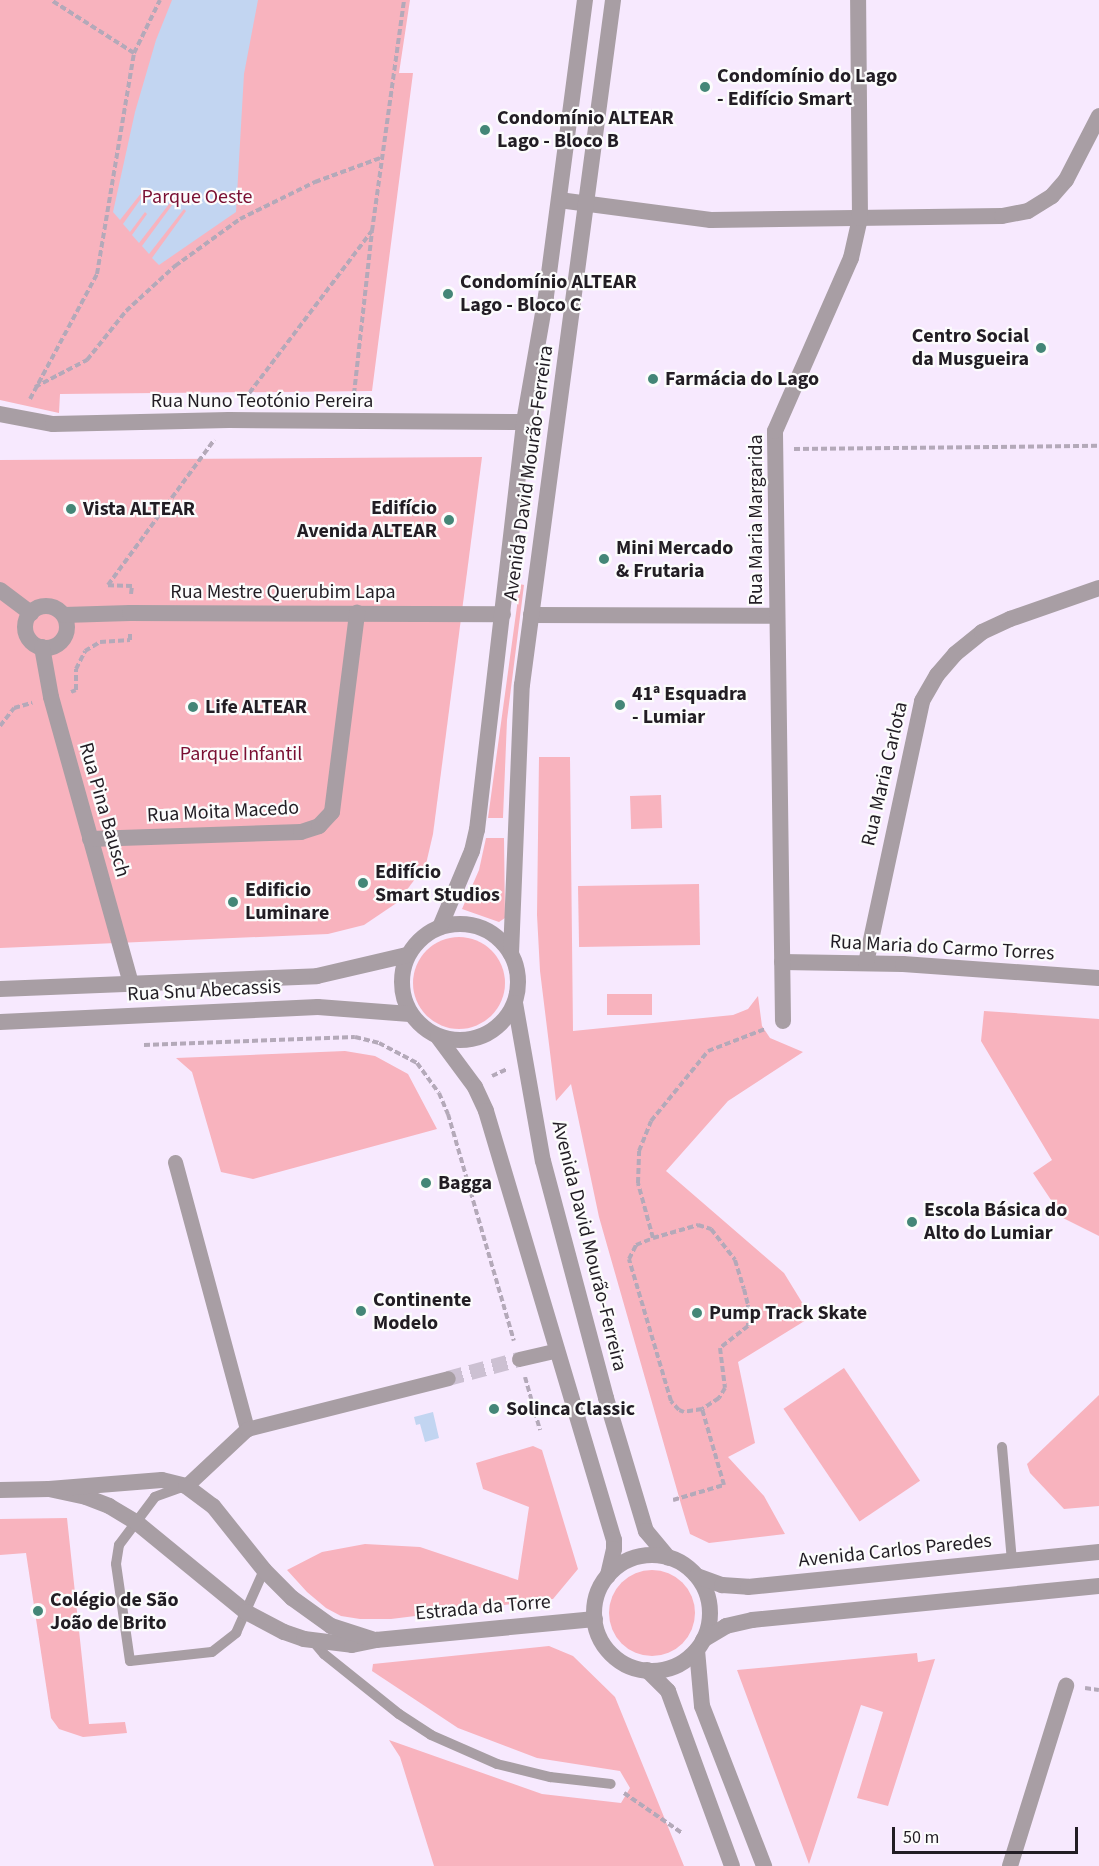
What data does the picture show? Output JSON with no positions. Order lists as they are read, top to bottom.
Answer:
{
  "streets": {
    "street": [
      "Rua Nuno Teotónio Pereira",
      "Avenida David Mourão-Ferreira",
      "Rua Maria Margarida",
      "Rua Mestre Querubim Lapa",
      "Rua Maria Carlota",
      "Rua Pina Bausch",
      "Rua Moita Macedo",
      "Rua Maria do Carmo Torres",
      "Rua Snu Abecassis",
      "Avenida Carlos Paredes",
      "Estrada da Torre"
    ]
  },
  "crossings": [
    ["Rua Nuno Teotónio Pereira", "Avenida David Mourão-Ferreira"],
    ["Avenida David Mourão-Ferreira", "Rua Mestre Querubim Lapa"],
    ["Avenida David Mourão-Ferreira", "Rua Snu Abecassis"],
    ["Avenida David Mourão-Ferreira", "Avenida Carlos Paredes"],
    ["Avenida David Mourão-Ferreira", "Estrada da Torre"],
    ["Rua Maria Margarida", "Rua Maria do Carmo Torres"],
    ["Rua Mestre Querubim Lapa", "Rua Pina Bausch"],
    ["Rua Mestre Querubim Lapa", "Rua Moita Macedo"],
    ["Rua Maria Carlota", "Rua Maria do Carmo Torres"],
    ["Rua Pina Bausch", "Rua Moita Macedo"],
    ["Rua Pina Bausch", "Rua Snu Abecassis"],
    ["Avenida Carlos Paredes", "Estrada da Torre"]
  ],
  "parks": ["Parque Oeste", "Parque Infantil"],
  "places": [
    "Condomínio do Lago - Edifício Smart",
    "Condomínio ALTEAR Lago - Bloco B",
    "Condomínio ALTEAR Lago - Bloco C",
    "Centro Social da Musgueira",
    "Farmácia do Lago",
    "Vista ALTEAR",
    "Edifício Avenida ALTEAR",
    "Mini Mercado & Frutaria",
    "41ª Esquadra - Lumiar",
    "Life ALTEAR",
    "Edifício Smart Studios",
    "Edificio Luminare",
    "Bagga",
    "Escola Básica do Alto do Lumiar",
    "Continente Modelo",
    "Pump Track Skate",
    "Solinca Classic",
    "Colégio de São João de Brito"
  ],
  "scale_bar": "50 m"
}
